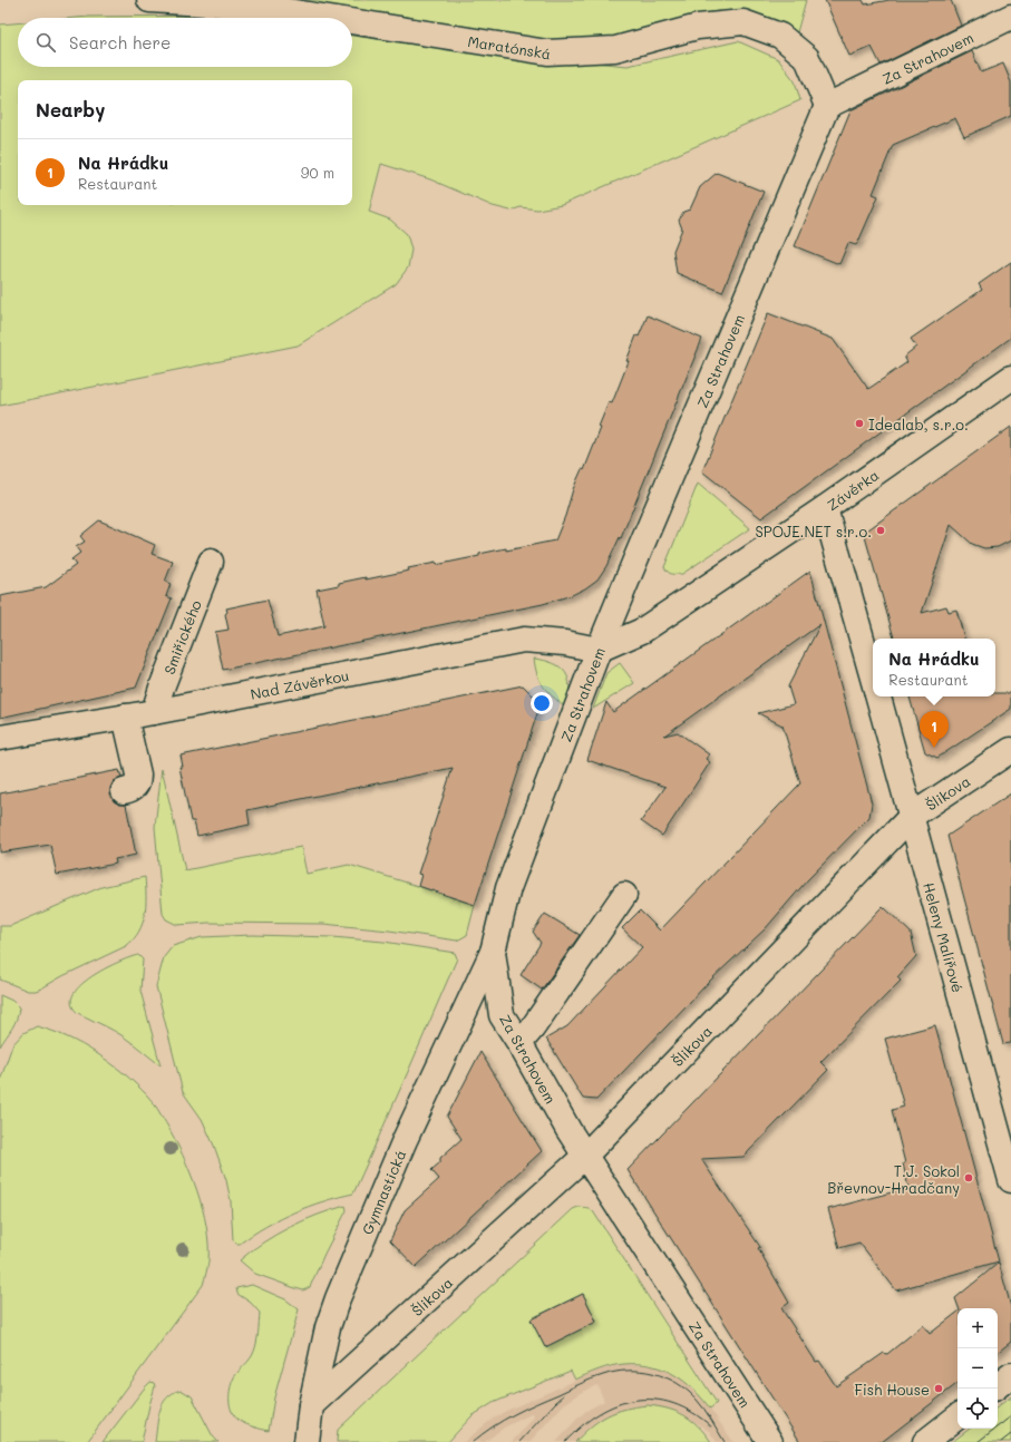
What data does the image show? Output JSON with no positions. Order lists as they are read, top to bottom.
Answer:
{
  "streets": {
    "street": [
      "Maratónská",
      "Za Strahovem",
      "Závěrka",
      "Smiřického",
      "Nad Závěrkou",
      "Šlikova",
      "Heleny Malířové",
      "Gymnastická"
    ]
  },
  "crossings": [
    ["Maratónská", "Za Strahovem"],
    ["Za Strahovem", "Závěrka"],
    ["Za Strahovem", "Nad Závěrkou"],
    ["Za Strahovem", "Šlikova"],
    ["Za Strahovem", "Gymnastická"],
    ["Závěrka", "Nad Závěrkou"],
    ["Závěrka", "Heleny Malířové"],
    ["Smiřického", "Nad Závěrkou"],
    ["Šlikova", "Heleny Malířové"],
    ["Šlikova", "Gymnastická"]
  ],
  "places": [
    "Idealab, s.r.o.",
    "SPOJE.NET s.r.o.",
    "T.J. Sokol Břevnov-Hradčany",
    "Fish House"
  ],
  "page": {
    "search": "Search here",
    "heading": "Nearby",
    "list": [
      {
        "mark": "1",
        "name": "Na Hrádku",
        "note": "Restaurant",
        "value": "90 m"
      }
    ],
    "popup": ["Na Hrádku", "Restaurant"],
    "pins": "1",
    "map_buttons": ["+", "−"]
  }
}
